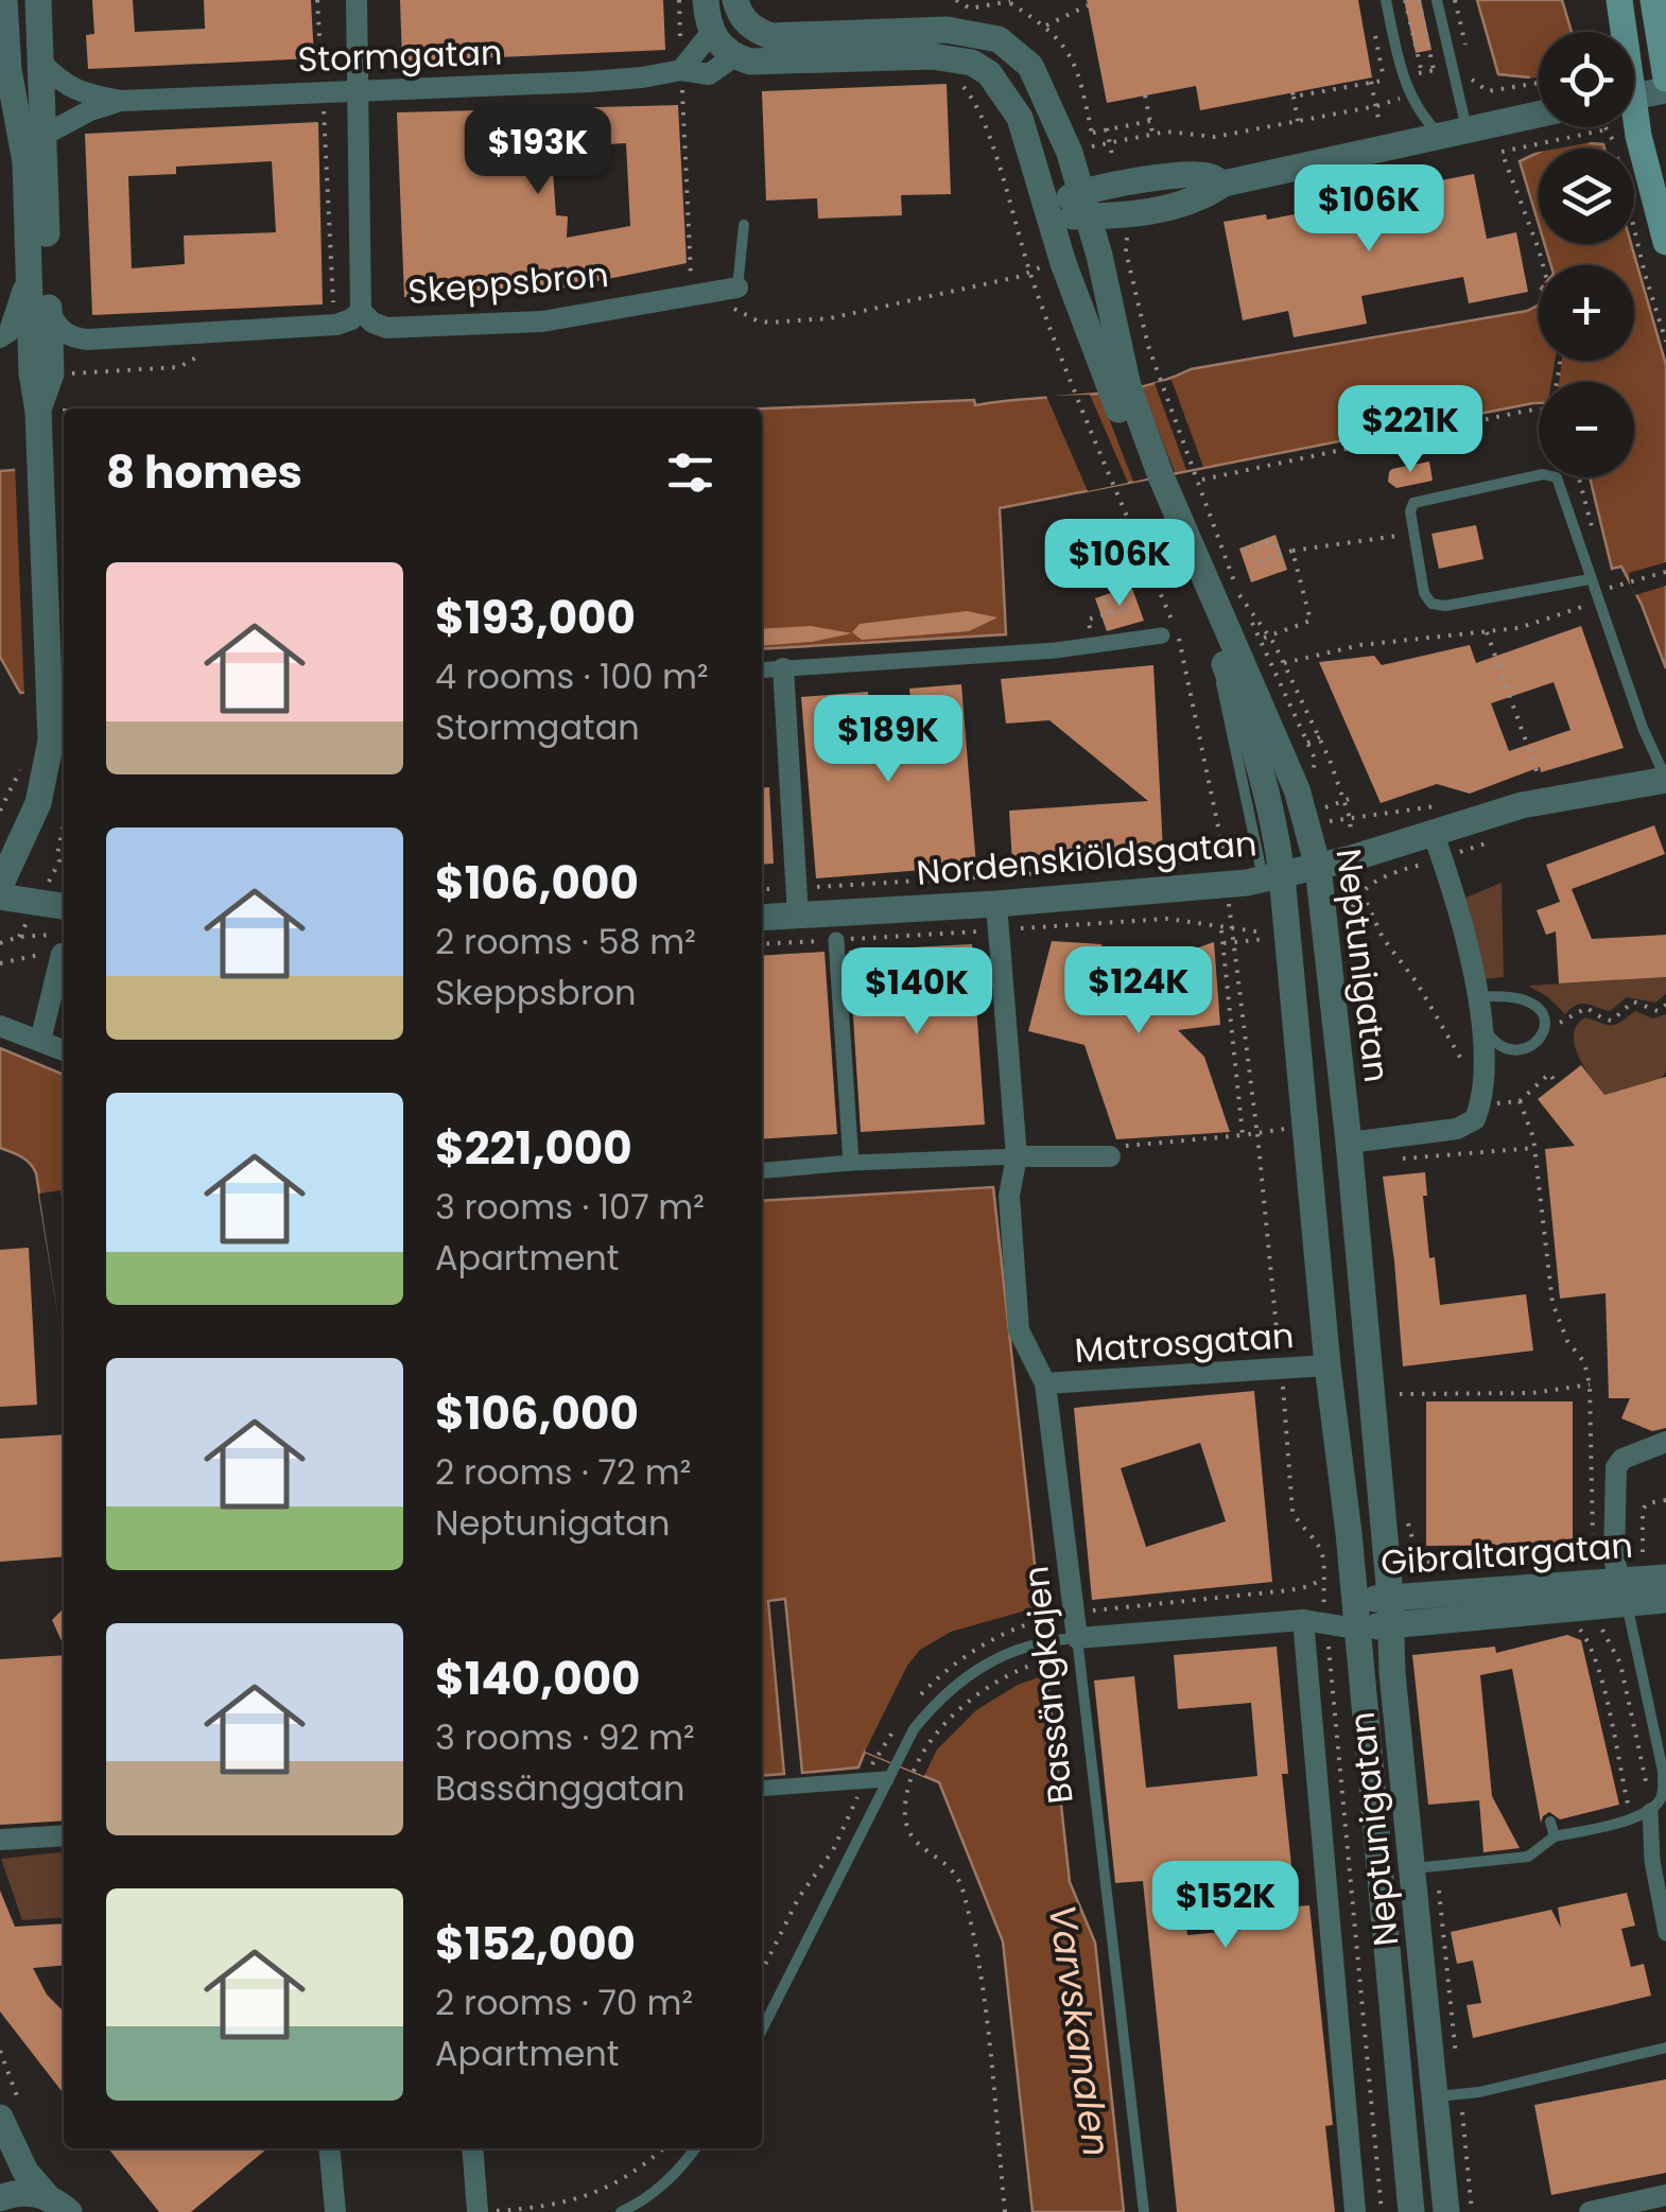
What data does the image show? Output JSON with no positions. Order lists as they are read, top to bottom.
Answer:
{
  "streets": {
    "street": [
      "Stormgatan",
      "Skeppsbron",
      "Nordenskiöldsgatan",
      "Neptunigatan",
      "Matrosgatan",
      "Gibraltargatan",
      "Bassängkajen"
    ]
  },
  "crossings": [
    ["Stormgatan", "Neptunigatan"],
    ["Nordenskiöldsgatan", "Neptunigatan"],
    ["Nordenskiöldsgatan", "Bassängkajen"],
    ["Neptunigatan", "Matrosgatan"],
    ["Neptunigatan", "Gibraltargatan"],
    ["Matrosgatan", "Bassängkajen"]
  ],
  "water": ["Varvskanalen"],
  "page": {
    "map_buttons": ["+", "−"],
    "price": [
      "$193K",
      "$106K",
      "$221K",
      "$106K",
      "$189K",
      "$124K",
      "$140K",
      "$152K"
    ],
    "heading": "8 homes",
    "list": [
      {
        "name": "$193,000",
        "note": "4 rooms · 100 m² · Stormgatan"
      },
      {
        "name": "$106,000",
        "note": "2 rooms · 58 m² · Skeppsbron"
      },
      {
        "name": "$221,000",
        "note": "3 rooms · 107 m² · Apartment"
      },
      {
        "name": "$106,000",
        "note": "2 rooms · 72 m² · Neptunigatan"
      },
      {
        "name": "$140,000",
        "note": "3 rooms · 92 m² · Bassänggatan"
      },
      {
        "name": "$152,000",
        "note": "2 rooms · 70 m² · Apartment"
      }
    ]
  }
}
